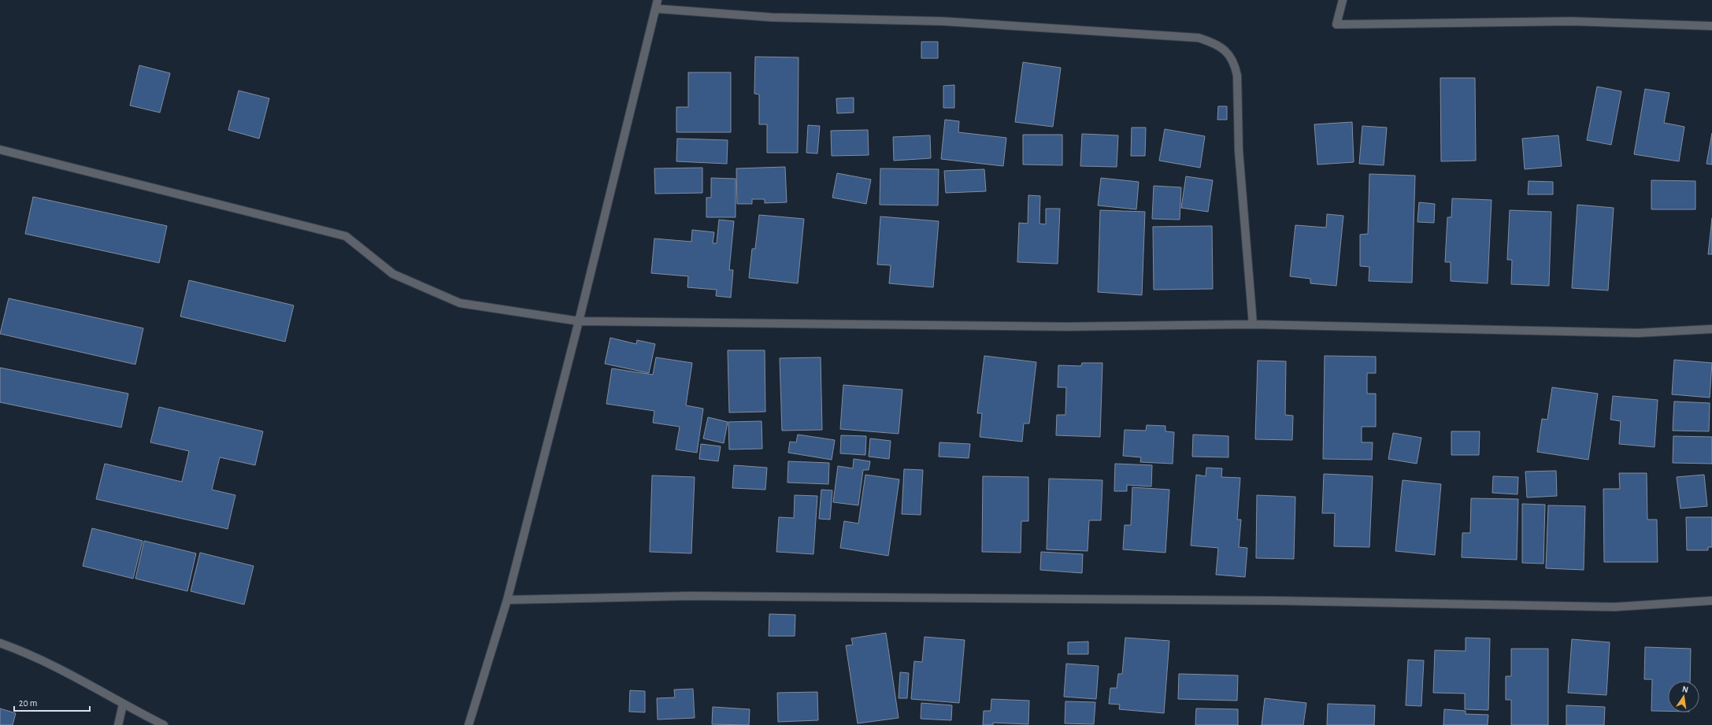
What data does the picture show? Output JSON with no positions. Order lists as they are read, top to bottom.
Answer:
{
  "scale_bar": "20 m",
  "north": "top"
}
